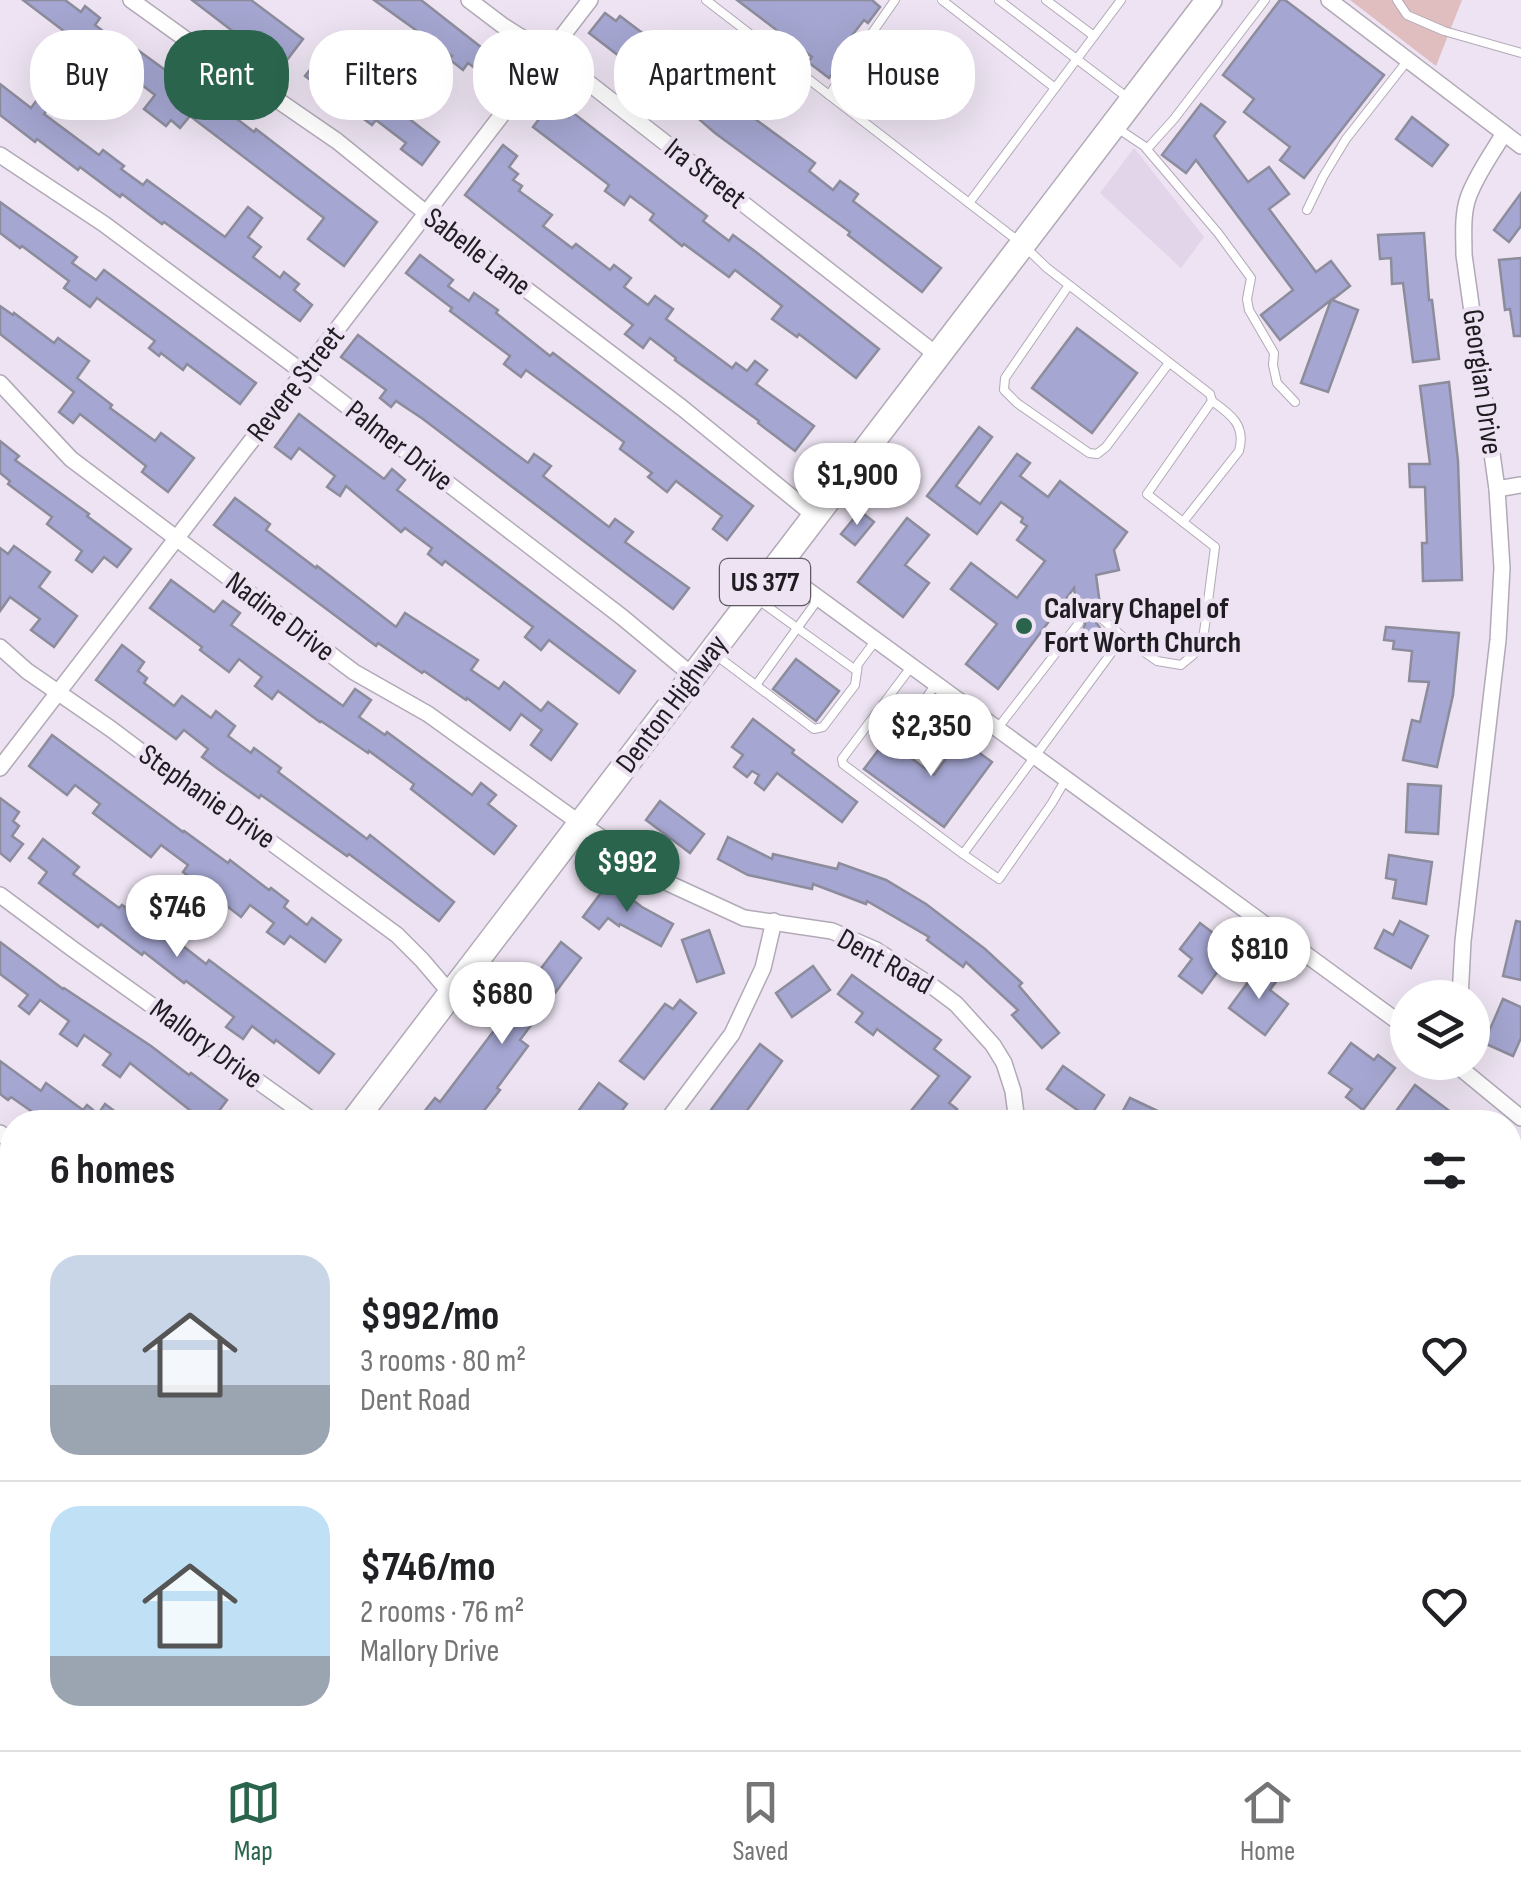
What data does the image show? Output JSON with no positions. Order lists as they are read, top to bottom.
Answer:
{
  "streets": {
    "main road": ["US 377", "Denton Highway"],
    "street": [
      "Ira Street",
      "Sabelle Lane",
      "Georgian Drive",
      "Revere Street",
      "Palmer Drive",
      "Nadine Drive",
      "Stephanie Drive",
      "Dent Road",
      "Mallory Drive"
    ]
  },
  "crossings": [
    ["Ira Street", "Denton Highway"],
    ["Sabelle Lane", "Revere Street"],
    ["Sabelle Lane", "Denton Highway"],
    ["Revere Street", "Palmer Drive"],
    ["Revere Street", "Nadine Drive"],
    ["Revere Street", "Stephanie Drive"],
    ["Palmer Drive", "Denton Highway"],
    ["Nadine Drive", "Denton Highway"],
    ["Nadine Drive", "Dent Road"],
    ["Denton Highway", "Stephanie Drive"],
    ["Denton Highway", "Dent Road"]
  ],
  "places": ["Calvary Chapel of Fort Worth Church"],
  "page": {
    "chip": [
      "Buy",
      "Rent",
      "Filters",
      "New",
      "Apartment",
      "House"
    ],
    "price": [
      "$1,900",
      "$2,350",
      "$992",
      "$746",
      "$810",
      "$680"
    ],
    "heading": "6 homes",
    "list": [
      {
        "name": "$992/mo",
        "note": "3 rooms · 80 m² · Dent Road"
      },
      {
        "name": "$746/mo",
        "note": "2 rooms · 76 m² · Mallory Drive"
      }
    ],
    "tabs": ["Map", "Saved", "Home"]
  }
}
